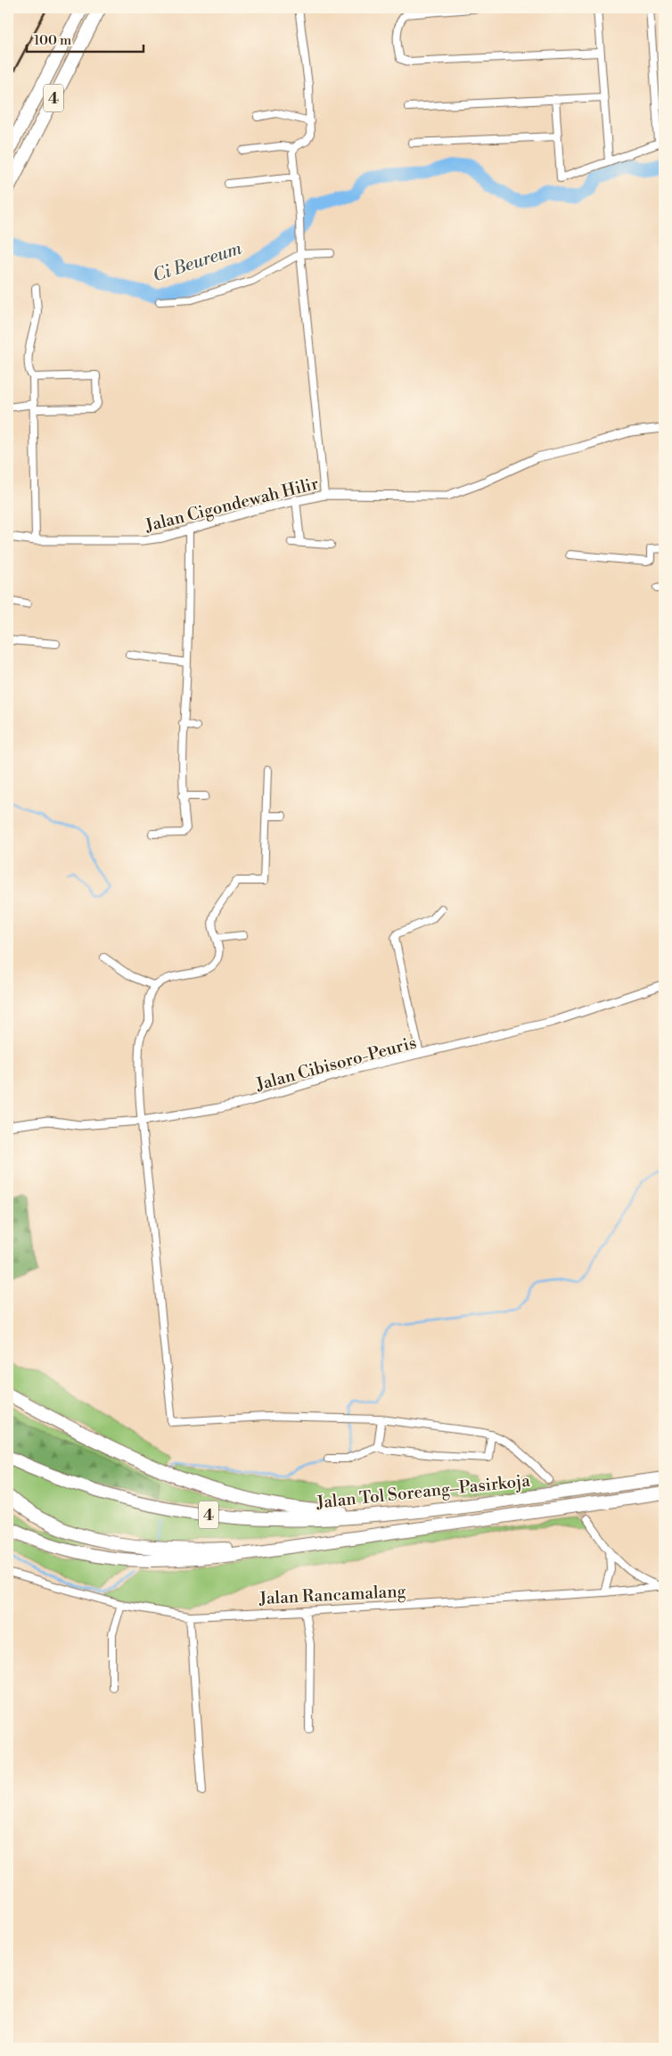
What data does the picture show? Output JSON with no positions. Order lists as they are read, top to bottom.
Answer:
{
  "streets": {
    "highway": ["4", "Jalan Tol Soreang–Pasirkoja"],
    "street": ["Jalan Cigondewah Hilir", "Jalan Cibisoro-Peuris", "Jalan Rancamalang"]
  },
  "water": ["Ci Beureum"],
  "scale_bar": "100 m"
}
